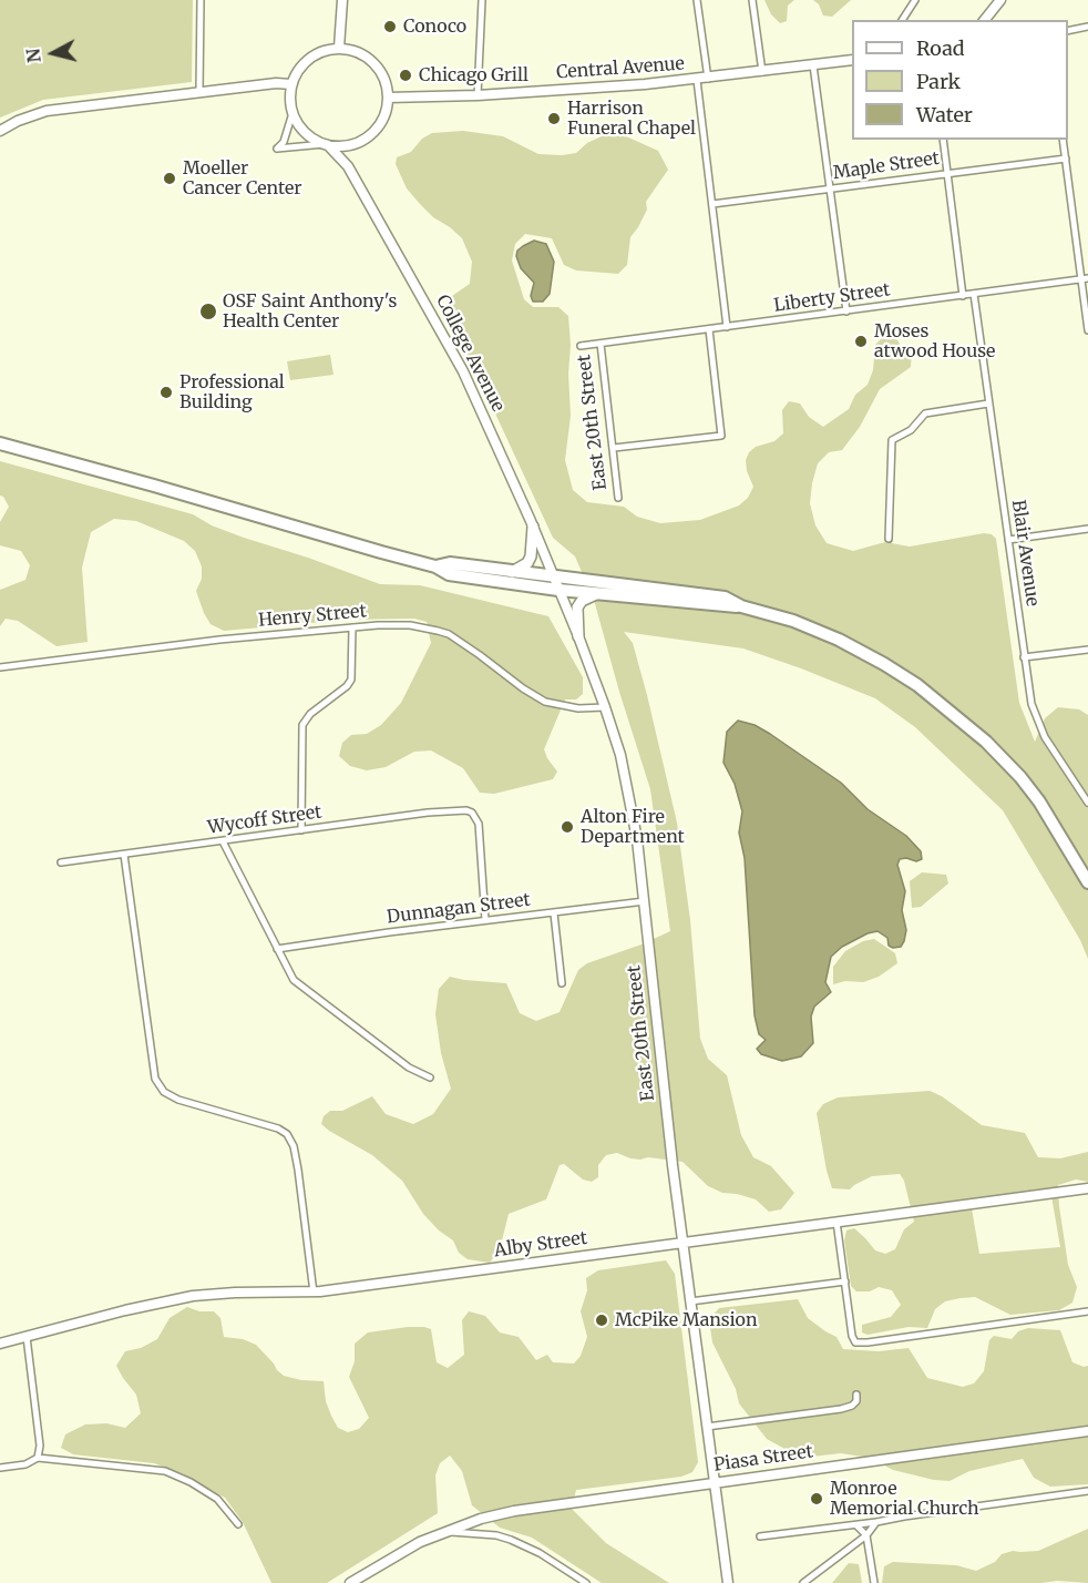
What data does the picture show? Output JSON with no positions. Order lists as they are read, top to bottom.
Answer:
{
  "streets": {
    "street": [
      "Central Avenue",
      "Maple Street",
      "Liberty Street",
      "College Avenue",
      "East 20th Street",
      "Blair Avenue",
      "Henry Street",
      "Wycoff Street",
      "Dunnagan Street",
      "Alby Street",
      "Piasa Street"
    ]
  },
  "crossings": [
    ["Central Avenue", "College Avenue"],
    ["Liberty Street", "East 20th Street"],
    ["Liberty Street", "Blair Avenue"],
    ["College Avenue", "East 20th Street"],
    ["East 20th Street", "Henry Street"],
    ["East 20th Street", "Dunnagan Street"],
    ["East 20th Street", "Alby Street"],
    ["East 20th Street", "Piasa Street"],
    ["Wycoff Street", "Dunnagan Street"]
  ],
  "places": [
    "Conoco",
    "Chicago Grill",
    "Harrison Funeral Chapel",
    "Moeller Cancer Center",
    "OSF Saint Anthony's Health Center",
    "Moses atwood House",
    "Professional Building",
    "Alton Fire Department",
    "McPike Mansion",
    "Monroe Memorial Church"
  ],
  "legend": ["Road", "Park", "Water"],
  "north": "left"
}
